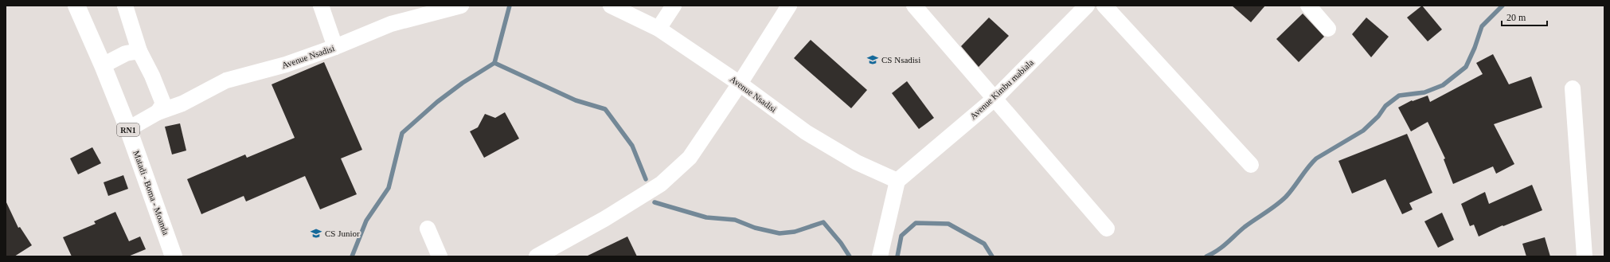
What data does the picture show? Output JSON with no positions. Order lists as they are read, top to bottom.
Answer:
{
  "streets": {
    "highway": ["RN1", "Matadi - Boma - Moanda"],
    "street": ["Avenue Nsadisi", "Avenue Kimbu mabiala"]
  },
  "crossings": [
    ["Avenue Nsadisi", "Avenue Kimbu mabiala"],
    ["Avenue Nsadisi", "Matadi - Boma - Moanda"]
  ],
  "places": {
    "school or university": ["CS Nsadisi", "CS Junior"]
  },
  "scale_bar": "20 m"
}
